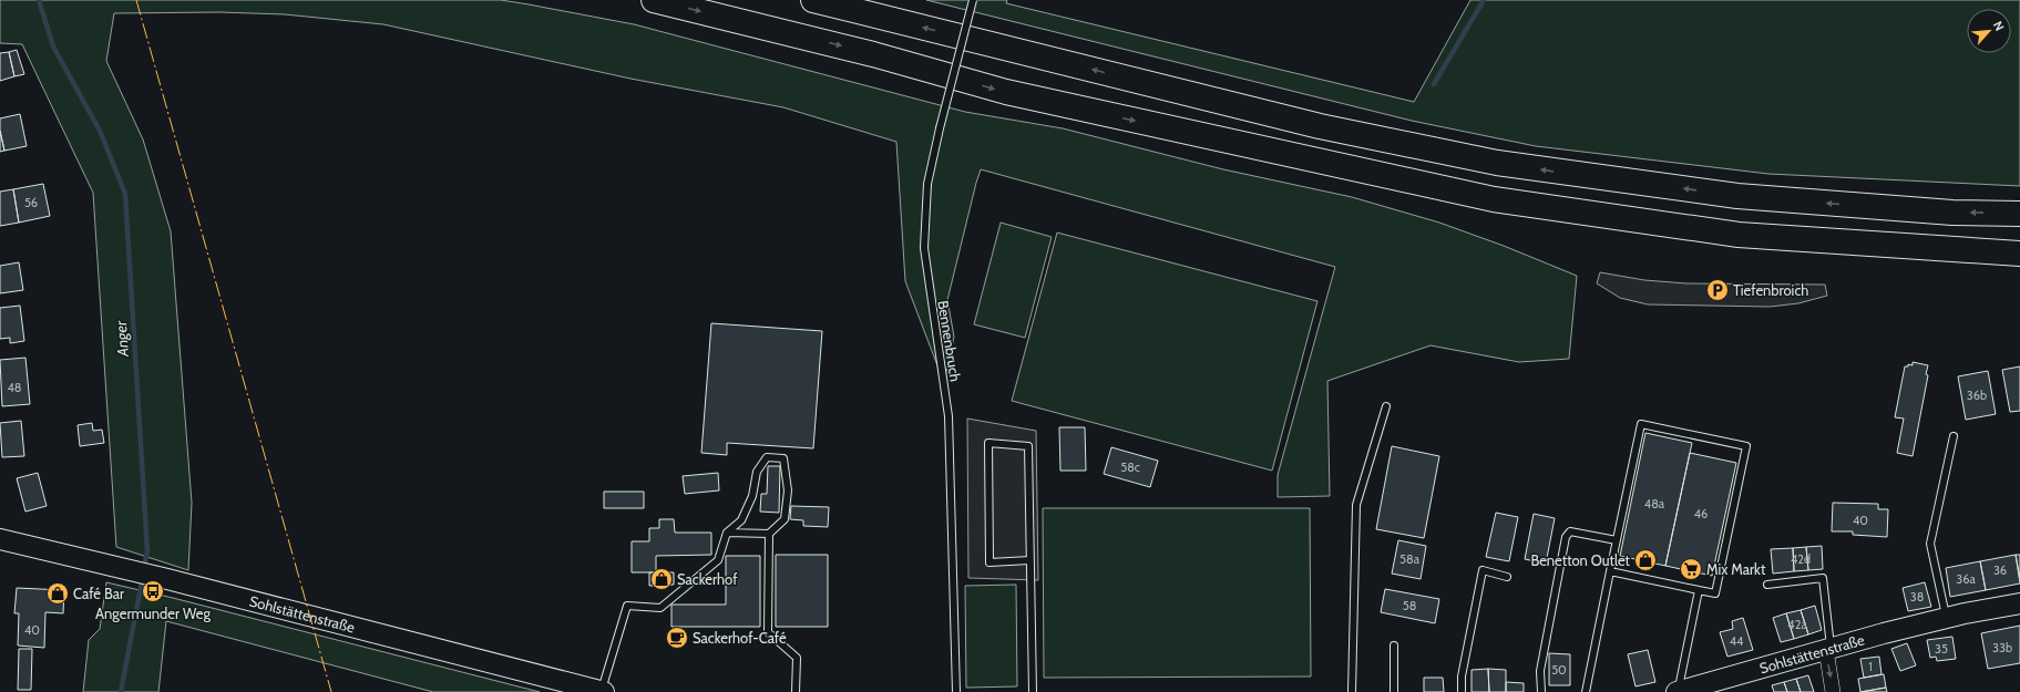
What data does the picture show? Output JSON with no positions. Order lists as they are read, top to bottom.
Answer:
{
  "streets": {
    "street": ["Sohlstättenstraße"],
    "lane": ["Bennenbruch"]
  },
  "water": ["Anger"],
  "places": {
    "parking": ["Tiefenbroich"],
    "shop": ["Benetton Outlet", "Sackerhof", "Café Bar"],
    "supermarket": ["Mix Markt"],
    "bus stop": ["Angermunder Weg"],
    "cafe": ["Sackerhof-Café"]
  },
  "house_numbers": [
    "56",
    "48",
    "36b",
    "58c",
    "48a",
    "46",
    "40",
    "58a",
    "42d",
    "36",
    "36a",
    "38",
    "58",
    "42a",
    "40",
    "44",
    "33b",
    "35",
    "1",
    "50"
  ],
  "north": "top right"
}
